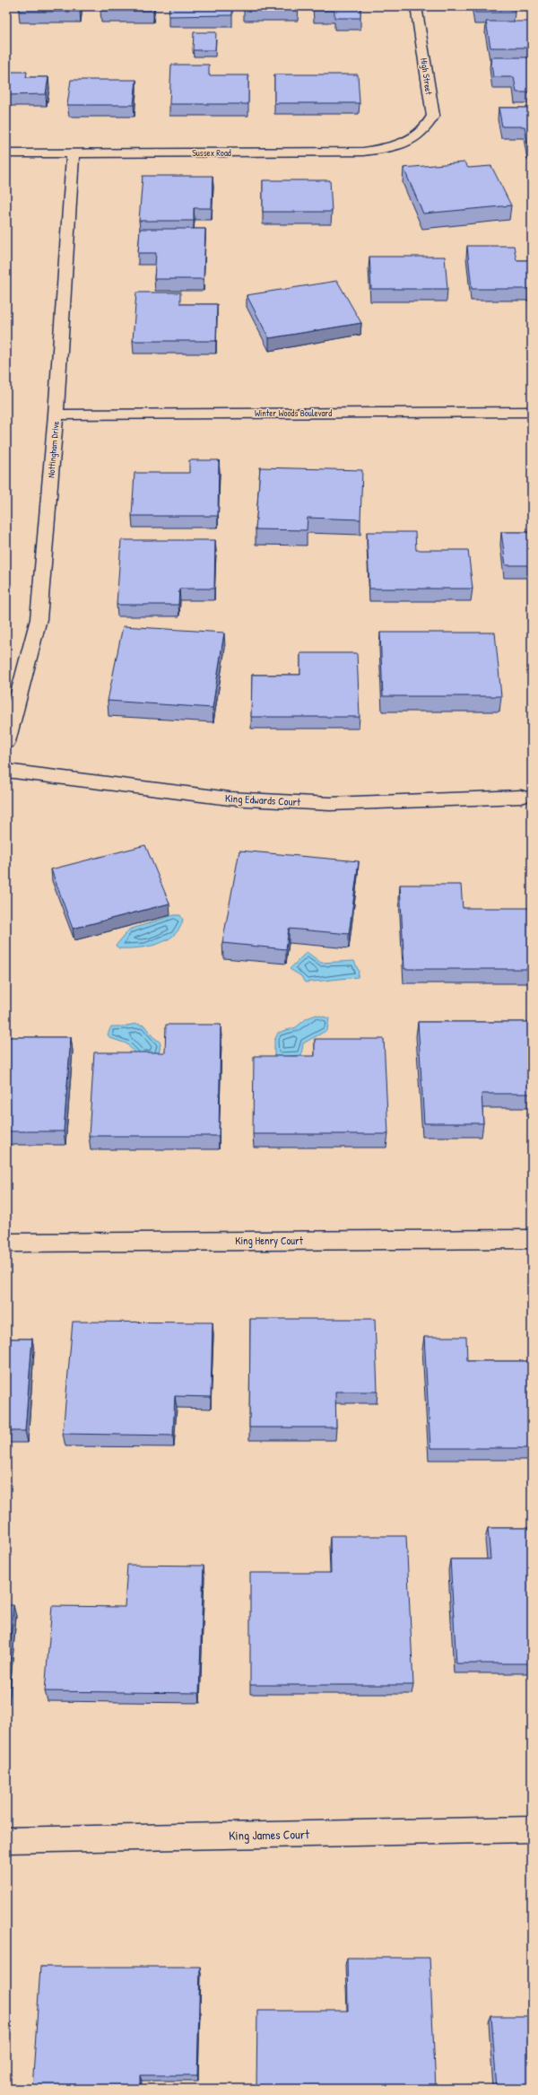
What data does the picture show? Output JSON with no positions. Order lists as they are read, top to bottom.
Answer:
{
  "streets": {
    "street": [
      "High Street",
      "Sussex Road",
      "Winter Woods Boulevard",
      "Nottingham Drive",
      "King Edwards Court",
      "King Henry Court",
      "King James Court"
    ]
  },
  "crossings": [
    ["High Street", "Sussex Road"],
    ["Sussex Road", "Nottingham Drive"],
    ["Winter Woods Boulevard", "Nottingham Drive"]
  ]
}
